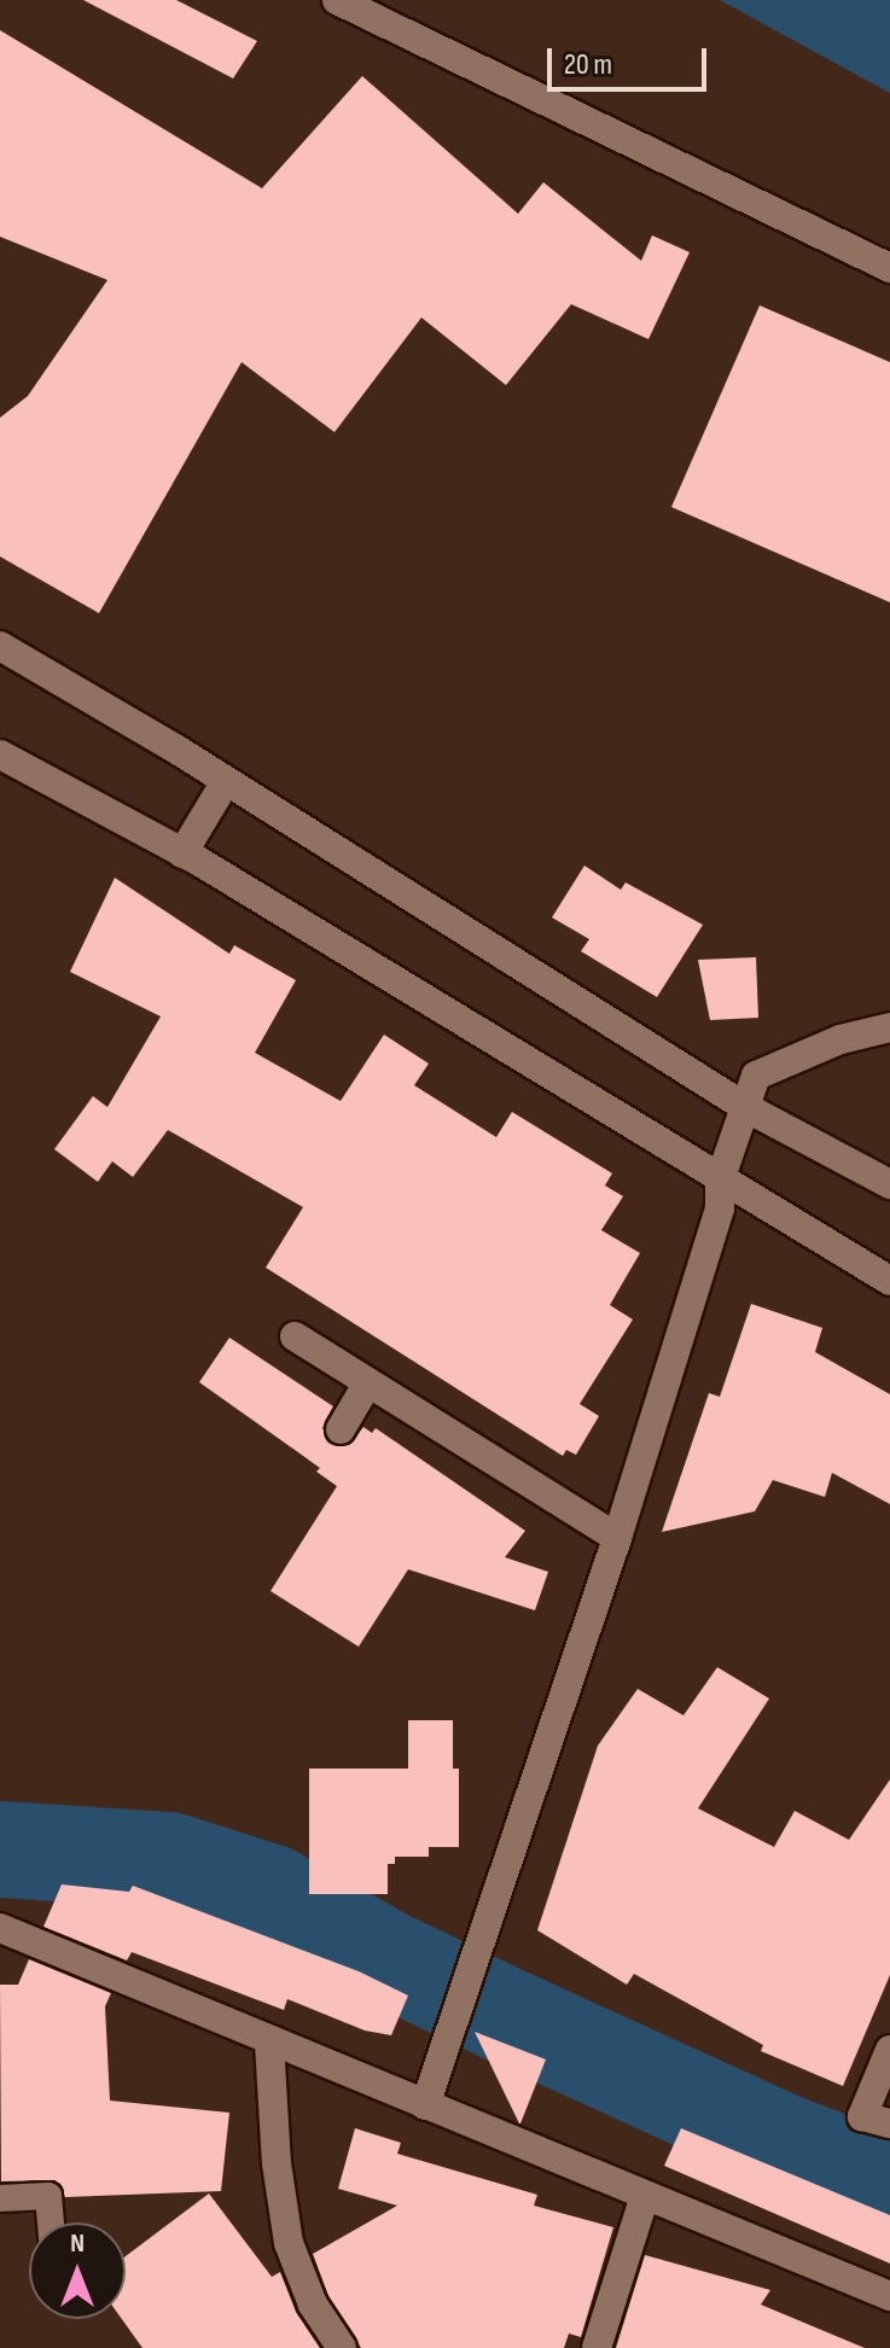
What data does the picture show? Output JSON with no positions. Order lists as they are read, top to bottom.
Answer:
{
  "scale_bar": "20 m",
  "north": "top"
}
